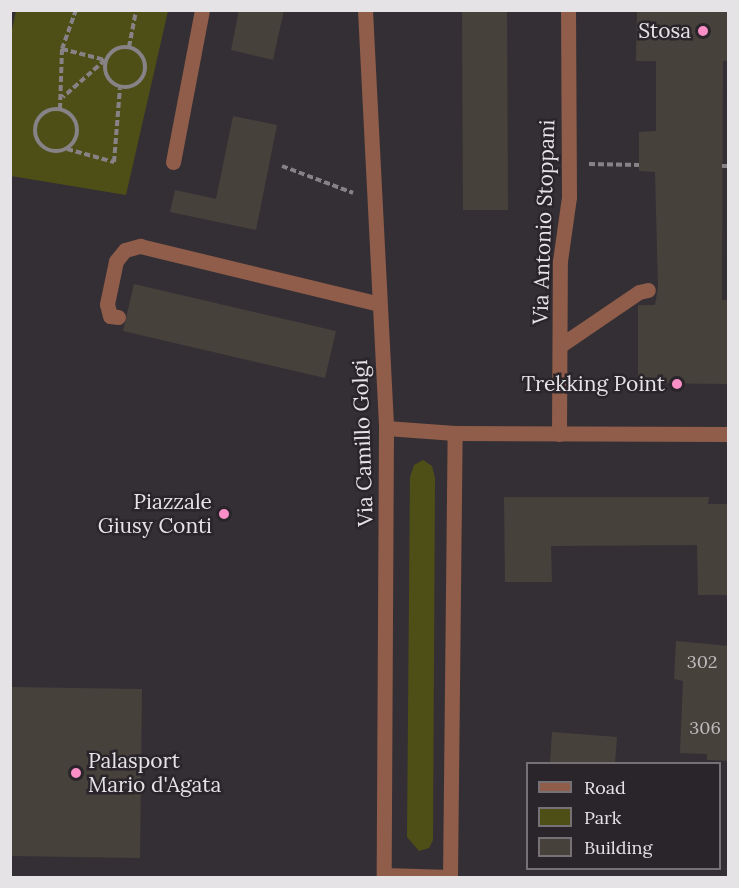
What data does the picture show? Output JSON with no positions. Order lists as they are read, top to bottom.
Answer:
{
  "streets": {
    "street": ["Via Antonio Stoppani", "Via Camillo Golgi"]
  },
  "places": [
    "Stosa",
    "Trekking Point",
    "Piazzale Giusy Conti",
    "Palasport Mario d'Agata"
  ],
  "house_numbers": ["302", "306"],
  "legend": ["Road", "Park", "Building"]
}
